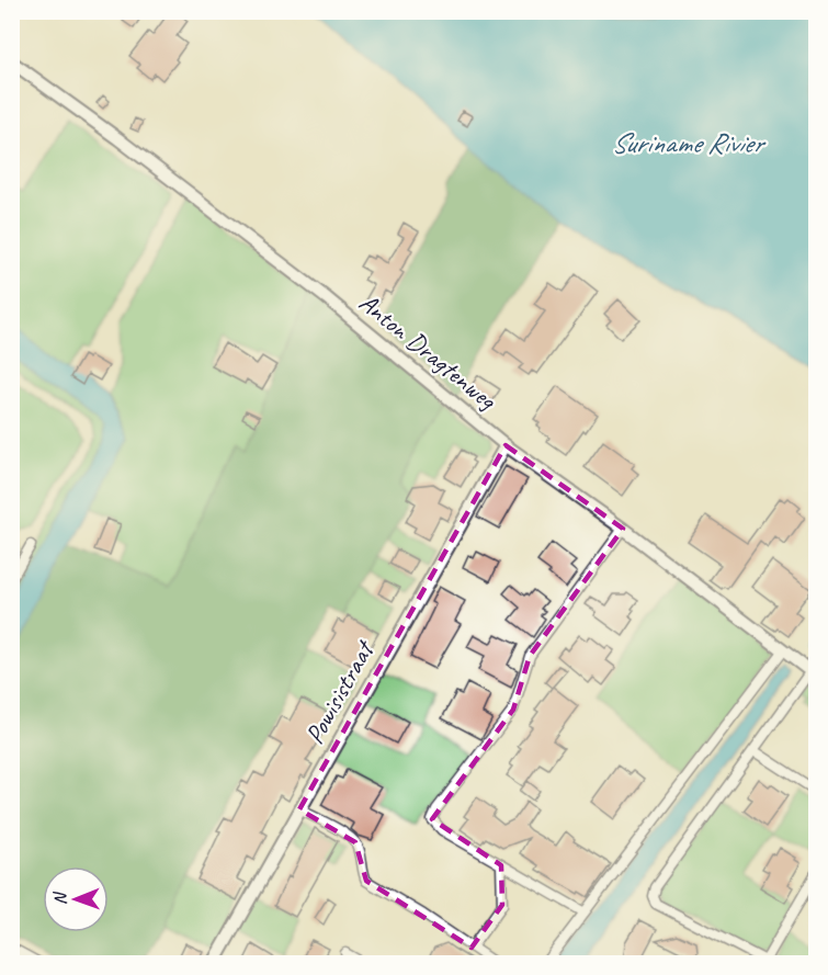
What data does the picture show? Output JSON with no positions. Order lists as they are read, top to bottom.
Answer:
{
  "streets": {
    "main road": ["Anton Dragtenweg", "Powisistraat"]
  },
  "crossings": [
    ["Anton Dragtenweg", "Powisistraat"]
  ],
  "water": ["Suriname Rivier"],
  "north": "left"
}
